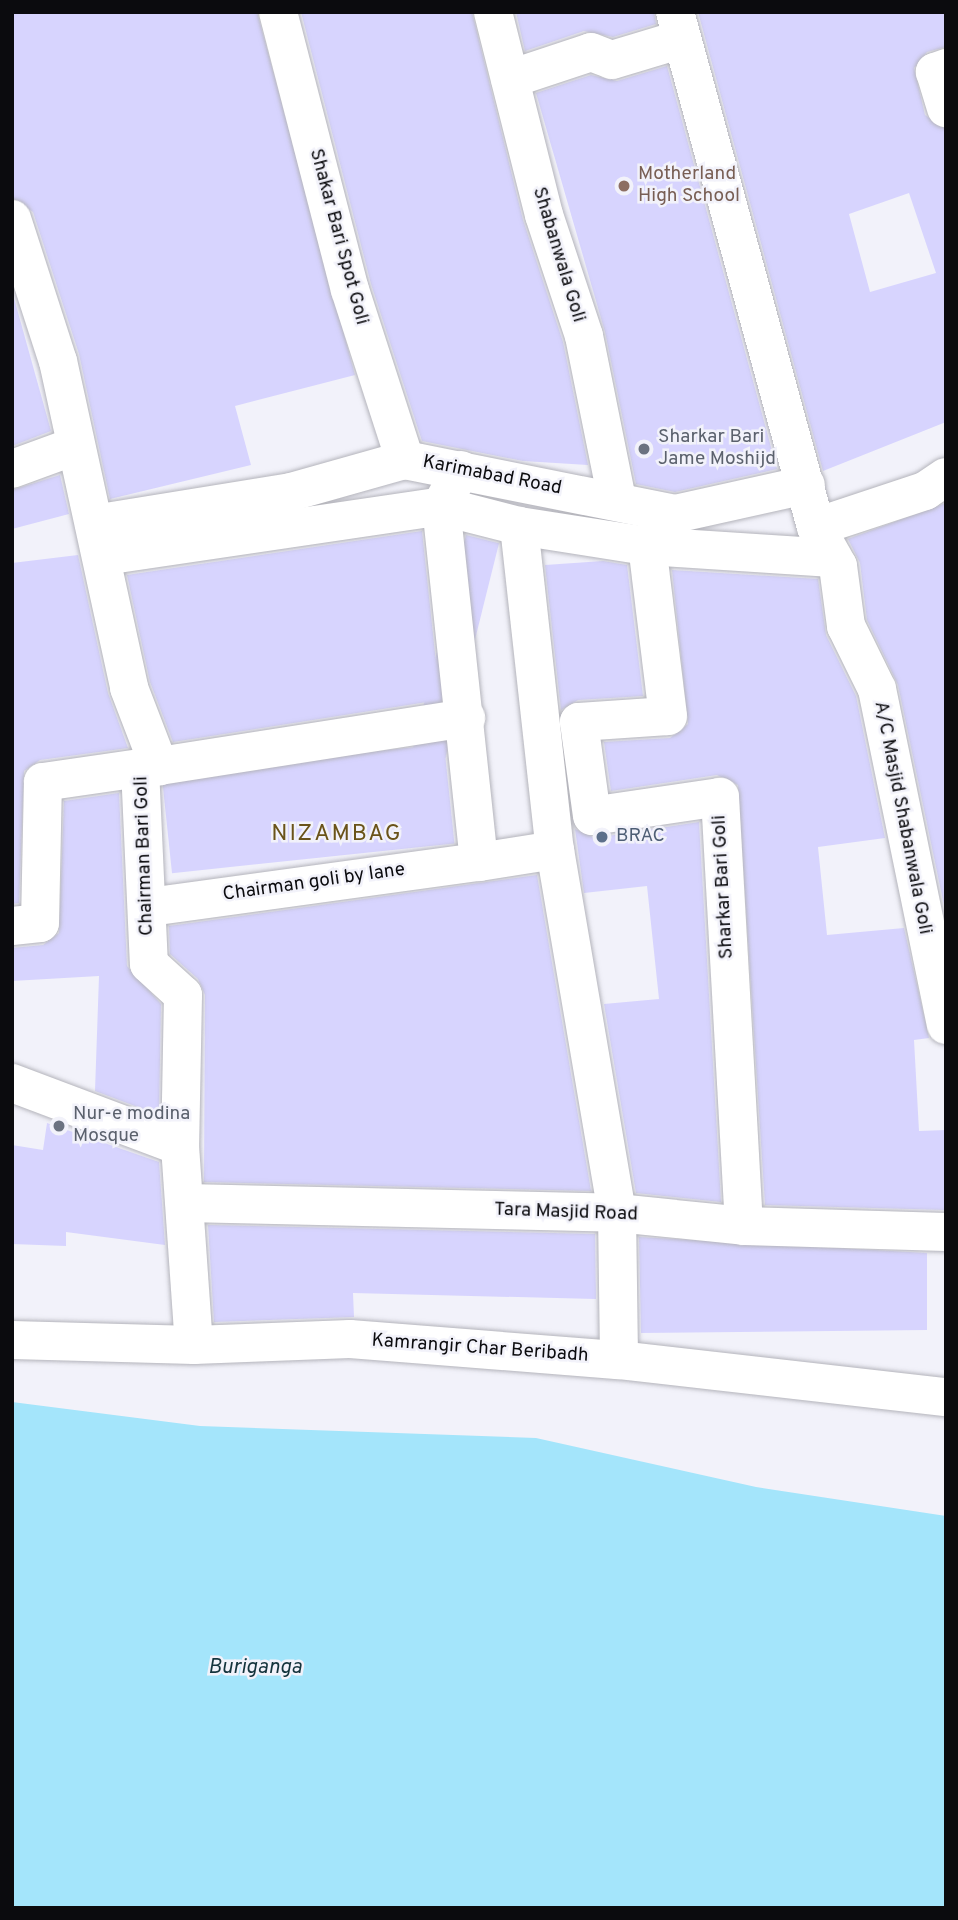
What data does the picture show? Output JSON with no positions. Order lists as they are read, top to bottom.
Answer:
{
  "streets": {
    "street": [
      "Shakar Bari Spot Goli",
      "Shabanwala Goli",
      "Karimabad Road",
      "A/C Masjid Shabanwala Goli",
      "Chairman Bari Goli",
      "Chairman goli by lane",
      "Sharkar Bari Goli",
      "Tara Masjid Road",
      "Kamrangir Char Beribadh"
    ]
  },
  "crossings": [
    ["Shakar Bari Spot Goli", "Karimabad Road"],
    ["Shabanwala Goli", "Karimabad Road"],
    ["Karimabad Road", "A/C Masjid Shabanwala Goli"],
    ["Karimabad Road", "Chairman Bari Goli"],
    ["Chairman Bari Goli", "Chairman goli by lane"],
    ["Chairman Bari Goli", "Tara Masjid Road"],
    ["Chairman Bari Goli", "Kamrangir Char Beribadh"],
    ["Sharkar Bari Goli", "Tara Masjid Road"]
  ],
  "districts": ["NIZAMBAG"],
  "water": ["Buriganga"],
  "places": [
    "Motherland High School",
    "Sharkar Bari Jame Moshijd",
    "BRAC",
    "Nur-e modina Mosque"
  ]
}
